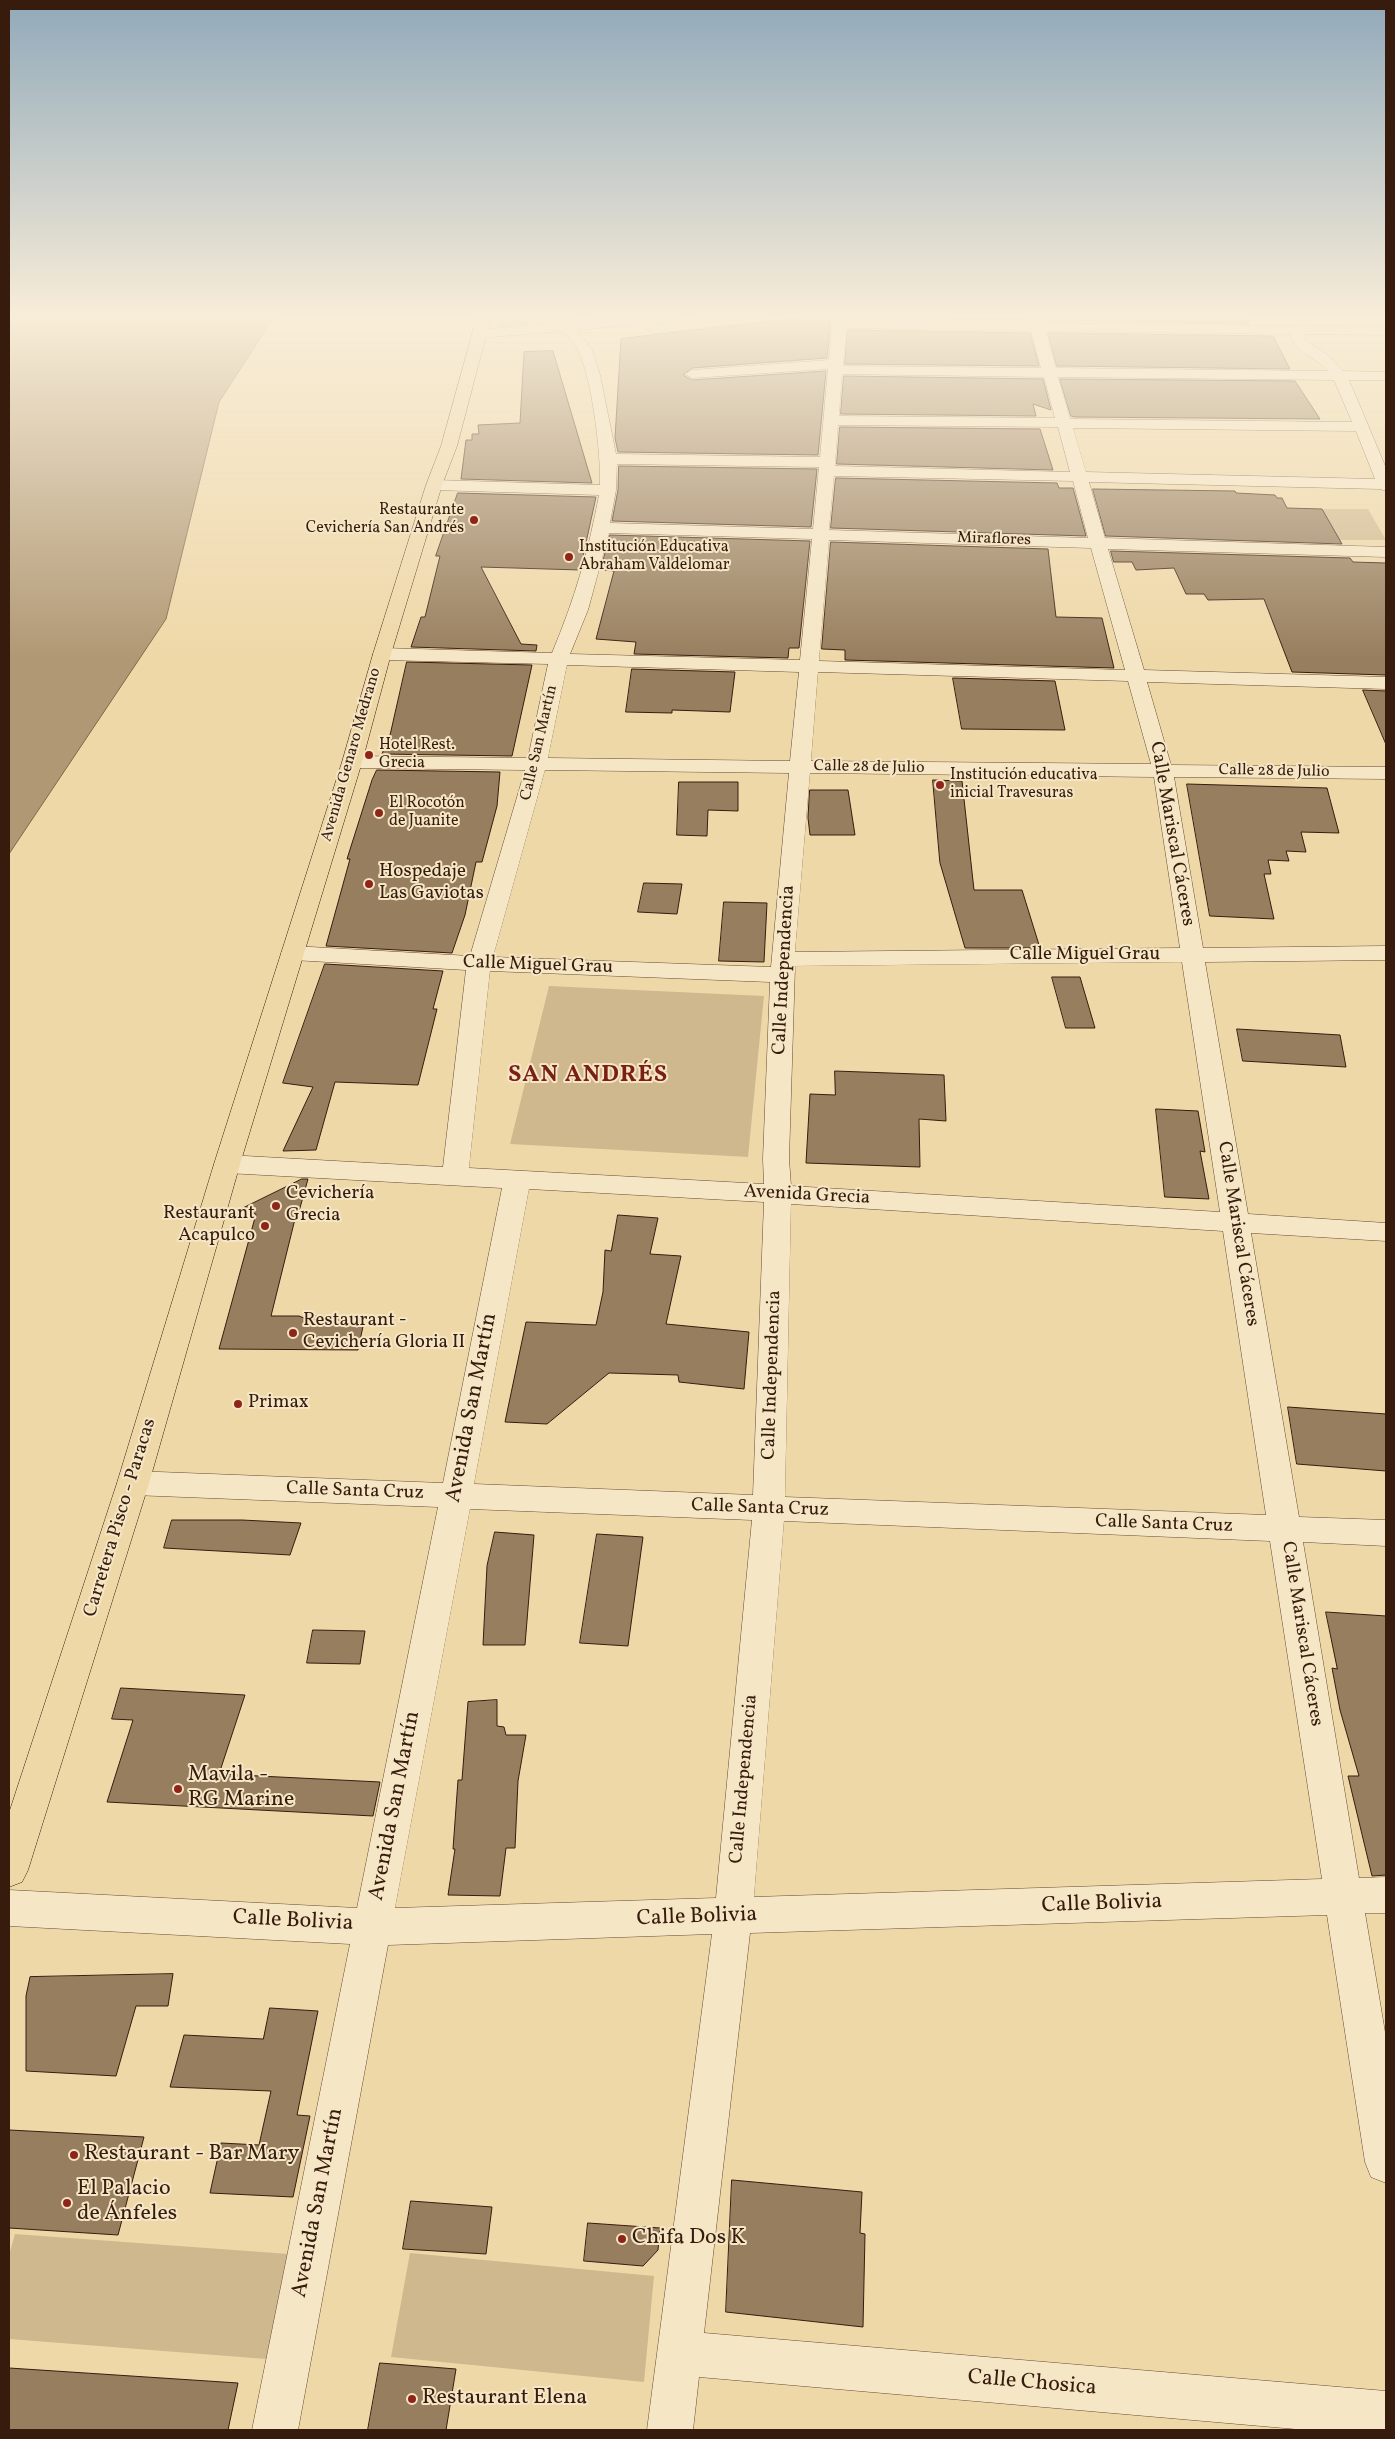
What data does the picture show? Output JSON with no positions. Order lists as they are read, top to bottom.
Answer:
{
  "streets": {
    "main road": ["Avenida Genaro Medrano", "Carretera Pisco - Paracas"],
    "street": [
      "Miraflores",
      "Calle San Martín",
      "Calle 28 de Julio",
      "Calle Mariscal Cáceres",
      "Calle Miguel Grau",
      "Calle Independencia",
      "Avenida Grecia",
      "Avenida San Martín",
      "Calle Santa Cruz",
      "Calle Bolivia",
      "Calle Chosica"
    ]
  },
  "crossings": [
    ["Miraflores", "Calle San Martín"],
    ["Miraflores", "Calle Mariscal Cáceres"],
    ["Miraflores", "Calle Independencia"],
    ["Calle San Martín", "Calle 28 de Julio"],
    ["Calle San Martín", "Calle Miguel Grau"],
    ["Calle San Martín", "Avenida Grecia"],
    ["Avenida Genaro Medrano", "Calle 28 de Julio"],
    ["Avenida Genaro Medrano", "Calle Miguel Grau"],
    ["Avenida Genaro Medrano", "Avenida Grecia"],
    ["Avenida Genaro Medrano", "Carretera Pisco - Paracas"],
    ["Calle 28 de Julio", "Calle Mariscal Cáceres"],
    ["Calle 28 de Julio", "Calle Independencia"],
    ["Calle Mariscal Cáceres", "Calle Miguel Grau"],
    ["Calle Mariscal Cáceres", "Avenida Grecia"],
    ["Calle Mariscal Cáceres", "Calle Santa Cruz"],
    ["Calle Mariscal Cáceres", "Calle Bolivia"],
    ["Calle Miguel Grau", "Calle Independencia"],
    ["Calle Independencia", "Avenida Grecia"],
    ["Calle Independencia", "Calle Santa Cruz"],
    ["Calle Independencia", "Calle Bolivia"],
    ["Calle Independencia", "Calle Chosica"],
    ["Avenida Grecia", "Avenida San Martín"],
    ["Avenida Grecia", "Carretera Pisco - Paracas"],
    ["Avenida San Martín", "Calle Santa Cruz"],
    ["Avenida San Martín", "Calle Bolivia"],
    ["Calle Santa Cruz", "Carretera Pisco - Paracas"]
  ],
  "districts": ["SAN ANDRÉS"],
  "places": [
    "Restaurante Cevichería San Andrés",
    "Institución Educativa Abraham Valdelomar",
    "Hotel Rest. Grecia",
    "Institución educativa inicial Travesuras",
    "El Rocotón de Juanite",
    "Hospedaje Las Gaviotas",
    "Cevichería Grecia",
    "Restaurant Acapulco",
    "Restaurant - Cevichería Gloria II",
    "Primax",
    "Mavila - RG Marine",
    "Restaurant - Bar Mary",
    "El Palacio de Ánfeles",
    "Chifa Dos K",
    "Restaurant Elena"
  ]
}
